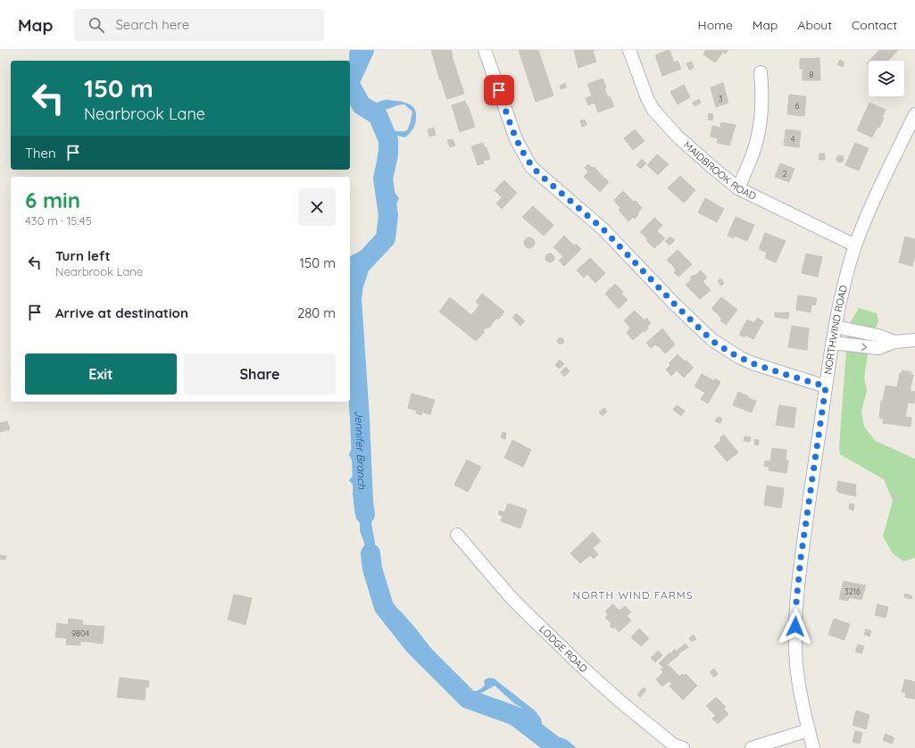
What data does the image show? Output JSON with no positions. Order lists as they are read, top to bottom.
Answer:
{
  "streets": {
    "street": ["MAIDBROOK ROAD", "NORTHWIND ROAD", "LODGE ROAD"]
  },
  "crossings": [
    ["MAIDBROOK ROAD", "NORTHWIND ROAD"]
  ],
  "districts": ["NORTH WIND FARMS"],
  "water": ["Jennifer Branch"],
  "house_numbers": [
    "8",
    "3",
    "6",
    "4",
    "2",
    "3216",
    "9804"
  ],
  "page": {
    "header": "Map",
    "search": "Search here",
    "nav": [
      "Home",
      "Map",
      "About",
      "Contact"
    ],
    "turn": ["150 m", "Nearbrook Lane"],
    "then": "Then",
    "heading": ["6 min", "430 m · 15:45"],
    "list": [
      {
        "name": "Turn left",
        "note": "Nearbrook Lane",
        "value": "150 m"
      },
      {
        "name": "Arrive at destination",
        "value": "280 m"
      }
    ],
    "buttons": ["Exit", "Share"]
  }
}
